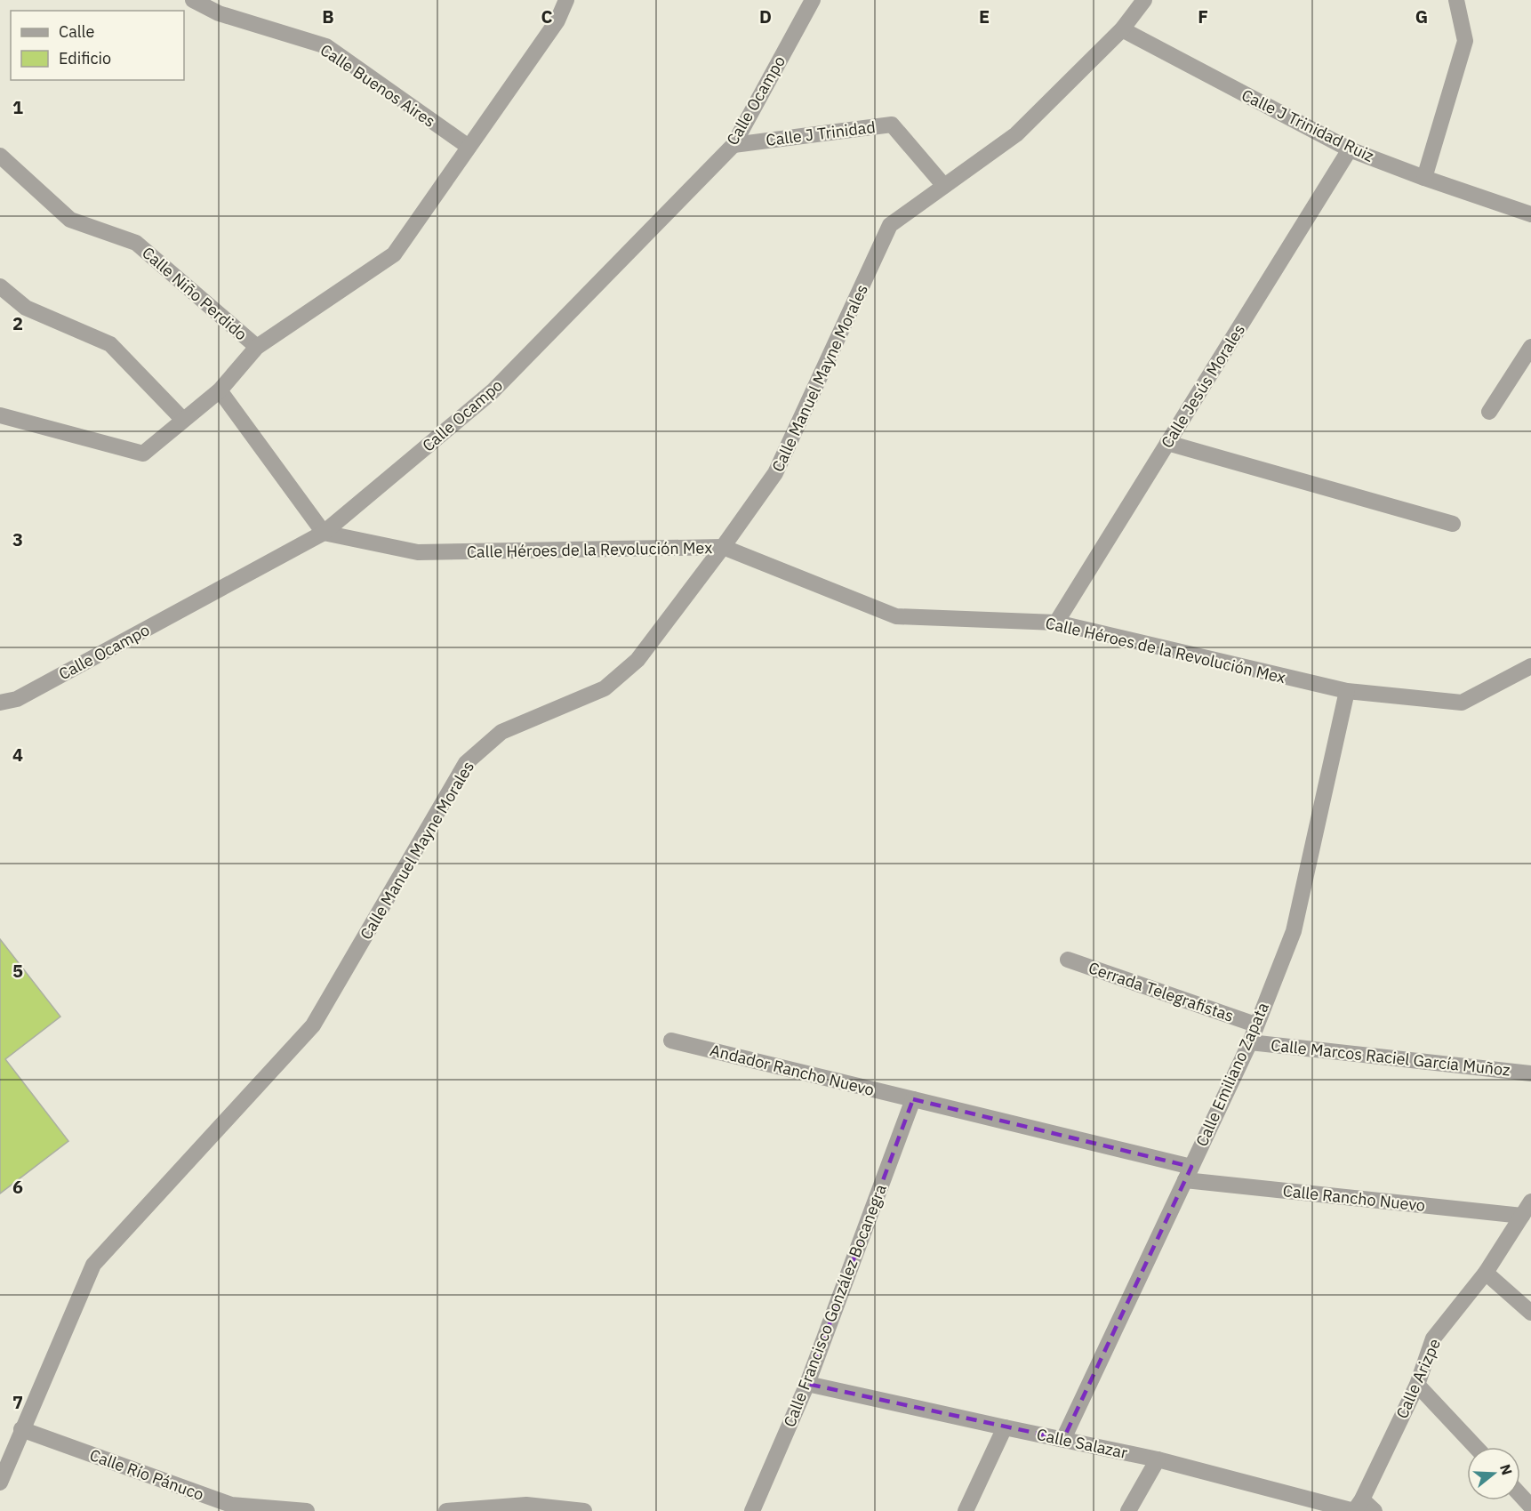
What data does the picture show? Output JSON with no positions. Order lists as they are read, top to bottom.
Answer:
{
  "streets": {
    "street": [
      "Calle Buenos Aires",
      "Calle Ocampo",
      "Calle J Trinidad Ruiz",
      "Calle J Trinidad",
      "Calle Niño Perdido",
      "Calle Manuel Mayne Morales",
      "Calle Jesús Morales",
      "Calle Héroes de la Revolución Mex",
      "Cerrada Telegrafistas",
      "Calle Marcos Raciel García Muñoz",
      "Andador Rancho Nuevo",
      "Calle Emiliano Zapata",
      "Calle Rancho Nuevo",
      "Calle Francisco González Bocanegra",
      "Calle Arizpe",
      "Calle Salazar",
      "Calle Río Pánuco"
    ]
  },
  "crossings": [
    ["Calle Ocampo", "Calle J Trinidad"],
    ["Calle Ocampo", "Calle Héroes de la Revolución Mex"],
    ["Calle J Trinidad Ruiz", "Calle Manuel Mayne Morales"],
    ["Calle J Trinidad Ruiz", "Calle Jesús Morales"],
    ["Calle J Trinidad", "Calle Manuel Mayne Morales"],
    ["Calle Manuel Mayne Morales", "Calle Héroes de la Revolución Mex"],
    ["Calle Manuel Mayne Morales", "Calle Río Pánuco"],
    ["Calle Jesús Morales", "Calle Héroes de la Revolución Mex"],
    ["Calle Héroes de la Revolución Mex", "Calle Emiliano Zapata"],
    ["Cerrada Telegrafistas", "Calle Emiliano Zapata"],
    ["Calle Marcos Raciel García Muñoz", "Calle Emiliano Zapata"],
    ["Andador Rancho Nuevo", "Calle Rancho Nuevo"],
    ["Andador Rancho Nuevo", "Calle Francisco González Bocanegra"],
    ["Calle Emiliano Zapata", "Calle Rancho Nuevo"],
    ["Calle Emiliano Zapata", "Calle Salazar"],
    ["Calle Rancho Nuevo", "Calle Francisco González Bocanegra"],
    ["Calle Rancho Nuevo", "Calle Arizpe"],
    ["Calle Francisco González Bocanegra", "Calle Salazar"],
    ["Calle Arizpe", "Calle Salazar"]
  ],
  "legend": ["Calle", "Edificio"],
  "north": "right",
  "grid": {
    "columns": [
      "B",
      "C",
      "D",
      "E",
      "F",
      "G"
    ],
    "rows": [
      "1",
      "2",
      "3",
      "4",
      "5",
      "6",
      "7"
    ]
  }
}
